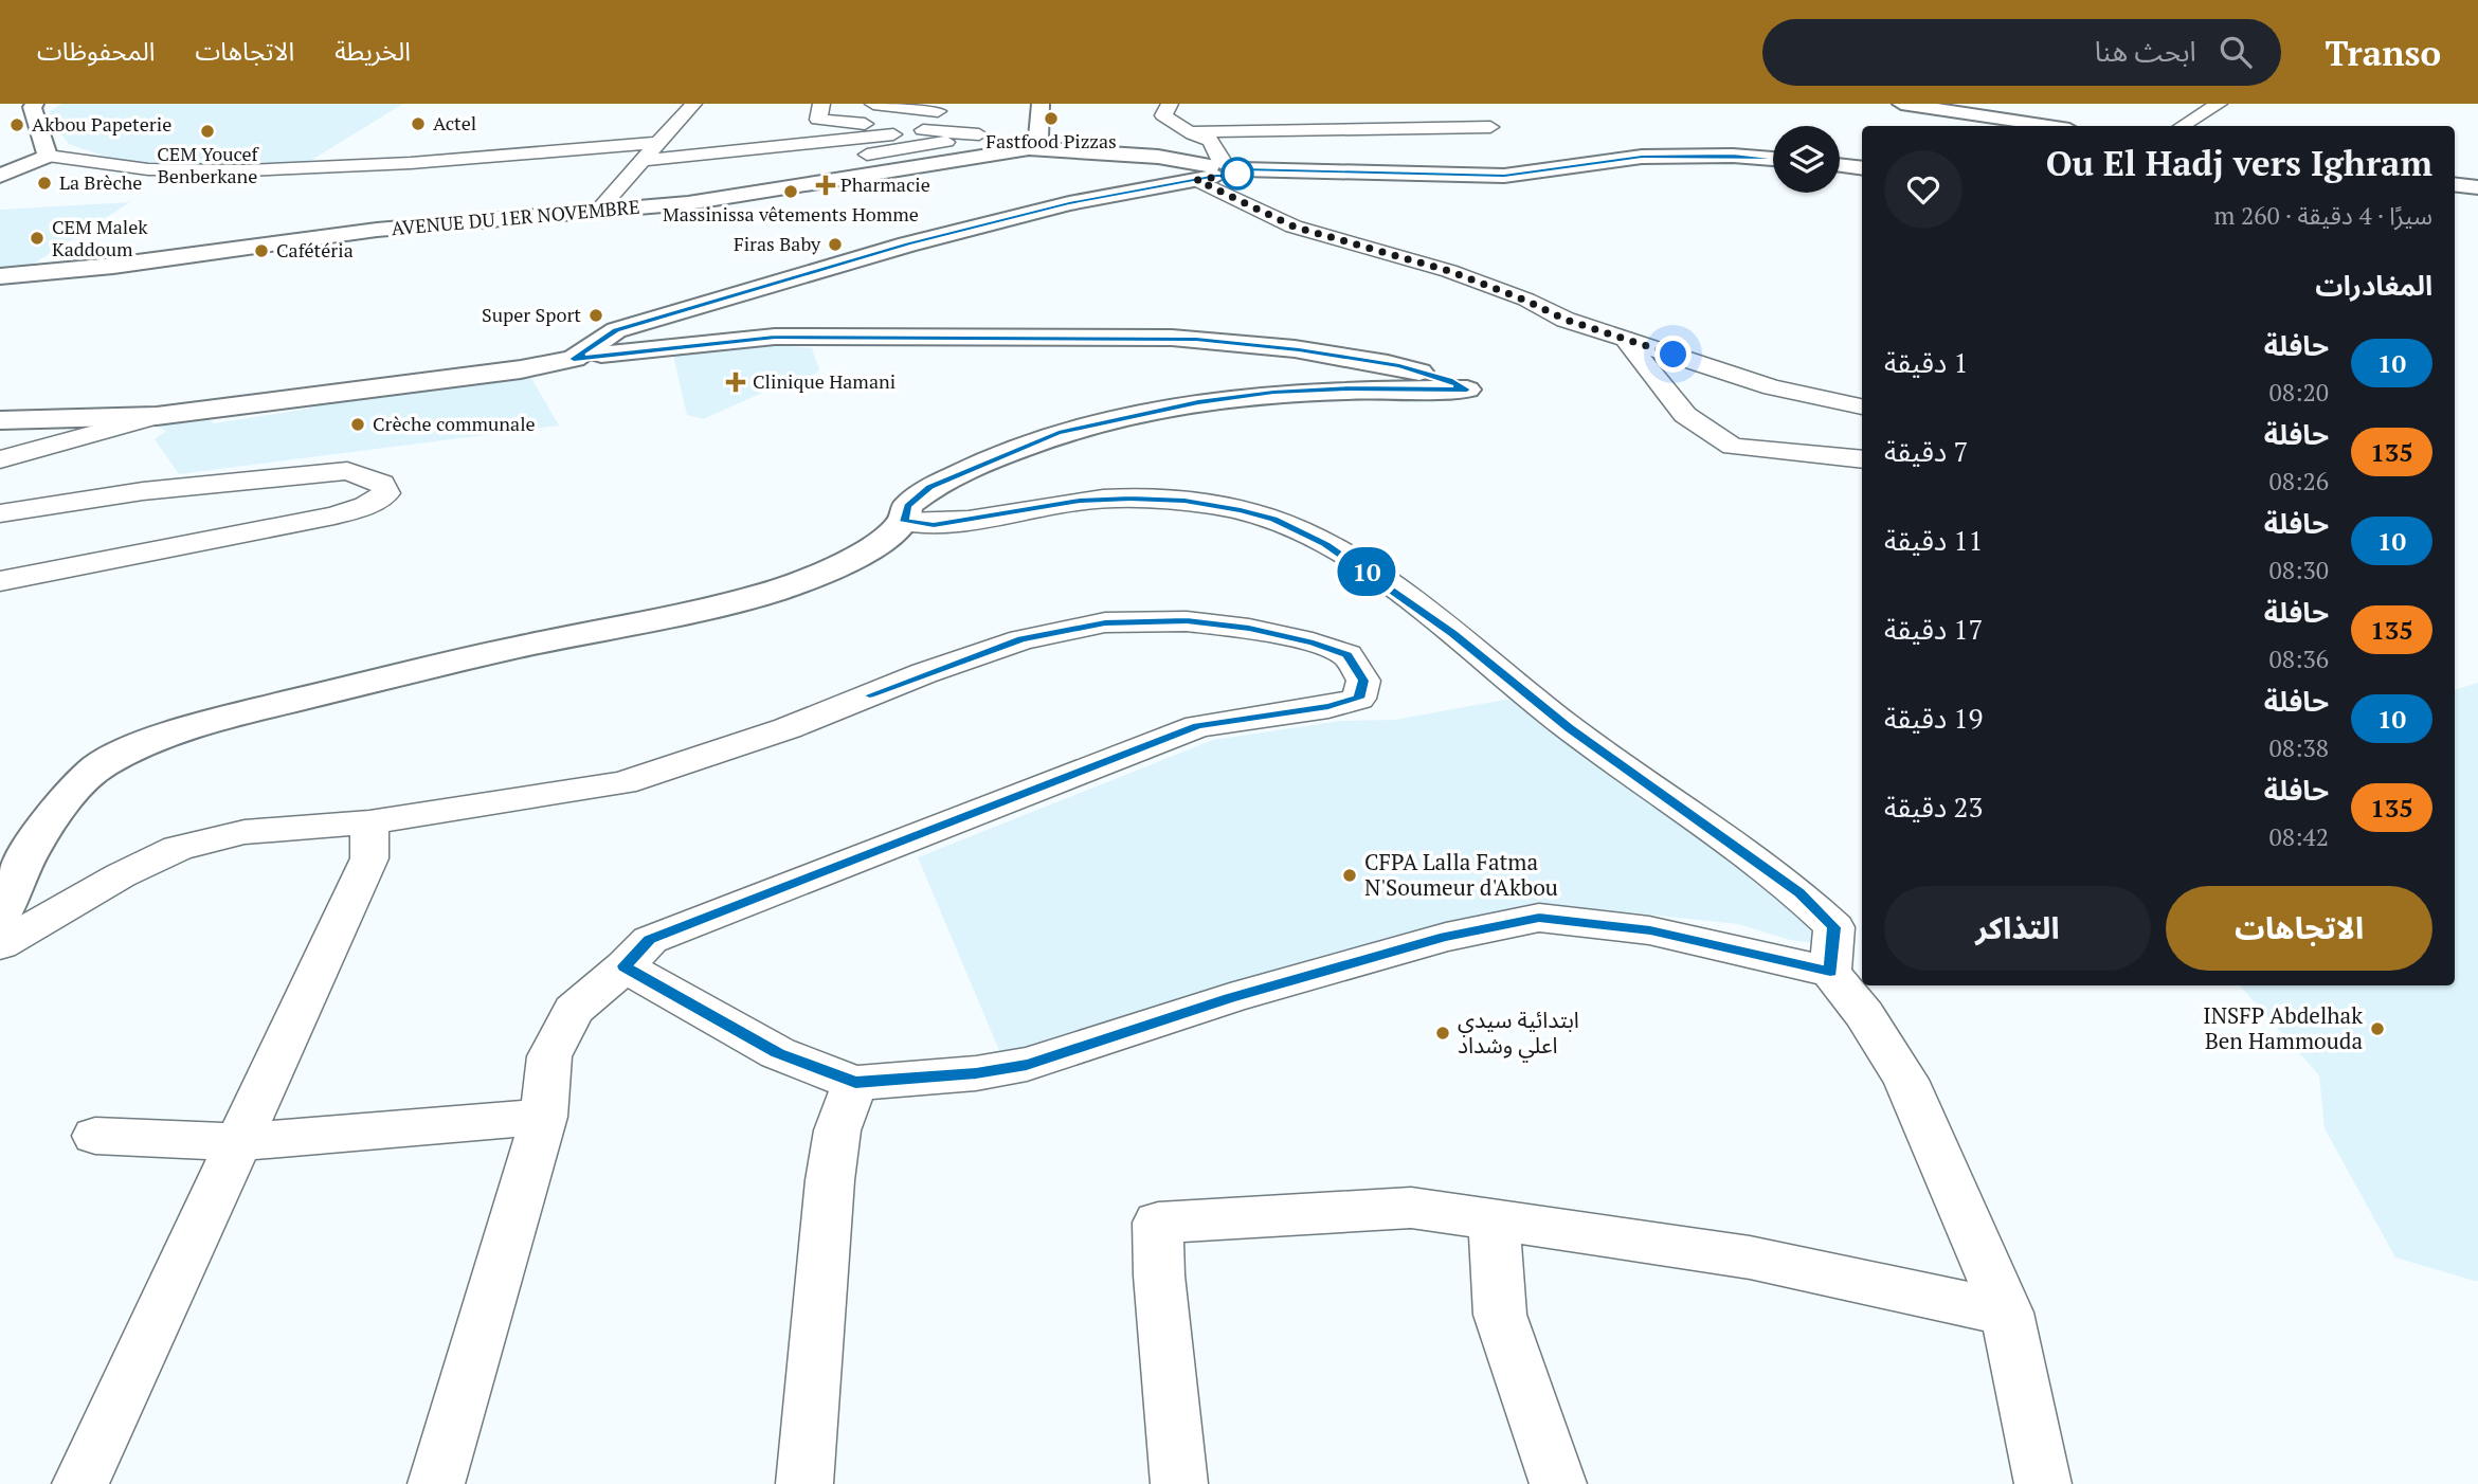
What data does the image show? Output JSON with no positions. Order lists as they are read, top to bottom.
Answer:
{
  "streets": {
    "street": ["AVENUE DU 1ER NOVEMBRE"]
  },
  "places": {
    "other": [
      "Fastfood Pizzas",
      "Actel",
      "Akbou Papeterie",
      "CEM Youcef Benberkane",
      "La Brèche",
      "Massinissa vêtements Homme",
      "CEM Malek Kaddoum",
      "Firas Baby",
      "Cafétéria",
      "Super Sport",
      "Crèche communale",
      "CFPA Lalla Fatma N'Soumeur d'Akbou",
      "INSFP Abdelhak Ben Hammouda",
      "ابتدائية سيدي اعلي وشداد"
    ],
    "health": ["Pharmacie", "Clinique Hamani"]
  },
  "lines": ["bus line 10"],
  "page": {
    "header": "Transo",
    "search": "ابحث هنا",
    "nav": ["الخريطة", "الاتجاهات", "المحفوظات"],
    "on_map": "10",
    "heading": [
      ["Ou El Hadj vers Ighram", "سيرًا · 4 دقيقة · 260 m"],
      "المغادرات"
    ],
    "list": [
      {
        "mark": "10",
        "name": "حافلة",
        "note": "08:20",
        "value": "1 دقيقة"
      },
      {
        "mark": "135",
        "name": "حافلة",
        "note": "08:26",
        "value": "7 دقيقة"
      },
      {
        "mark": "10",
        "name": "حافلة",
        "note": "08:30",
        "value": "11 دقيقة"
      },
      {
        "mark": "135",
        "name": "حافلة",
        "note": "08:36",
        "value": "17 دقيقة"
      },
      {
        "mark": "10",
        "name": "حافلة",
        "note": "08:38",
        "value": "19 دقيقة"
      },
      {
        "mark": "135",
        "name": "حافلة",
        "note": "08:42",
        "value": "23 دقيقة"
      }
    ],
    "buttons": ["الاتجاهات", "التذاكر"]
  }
}
